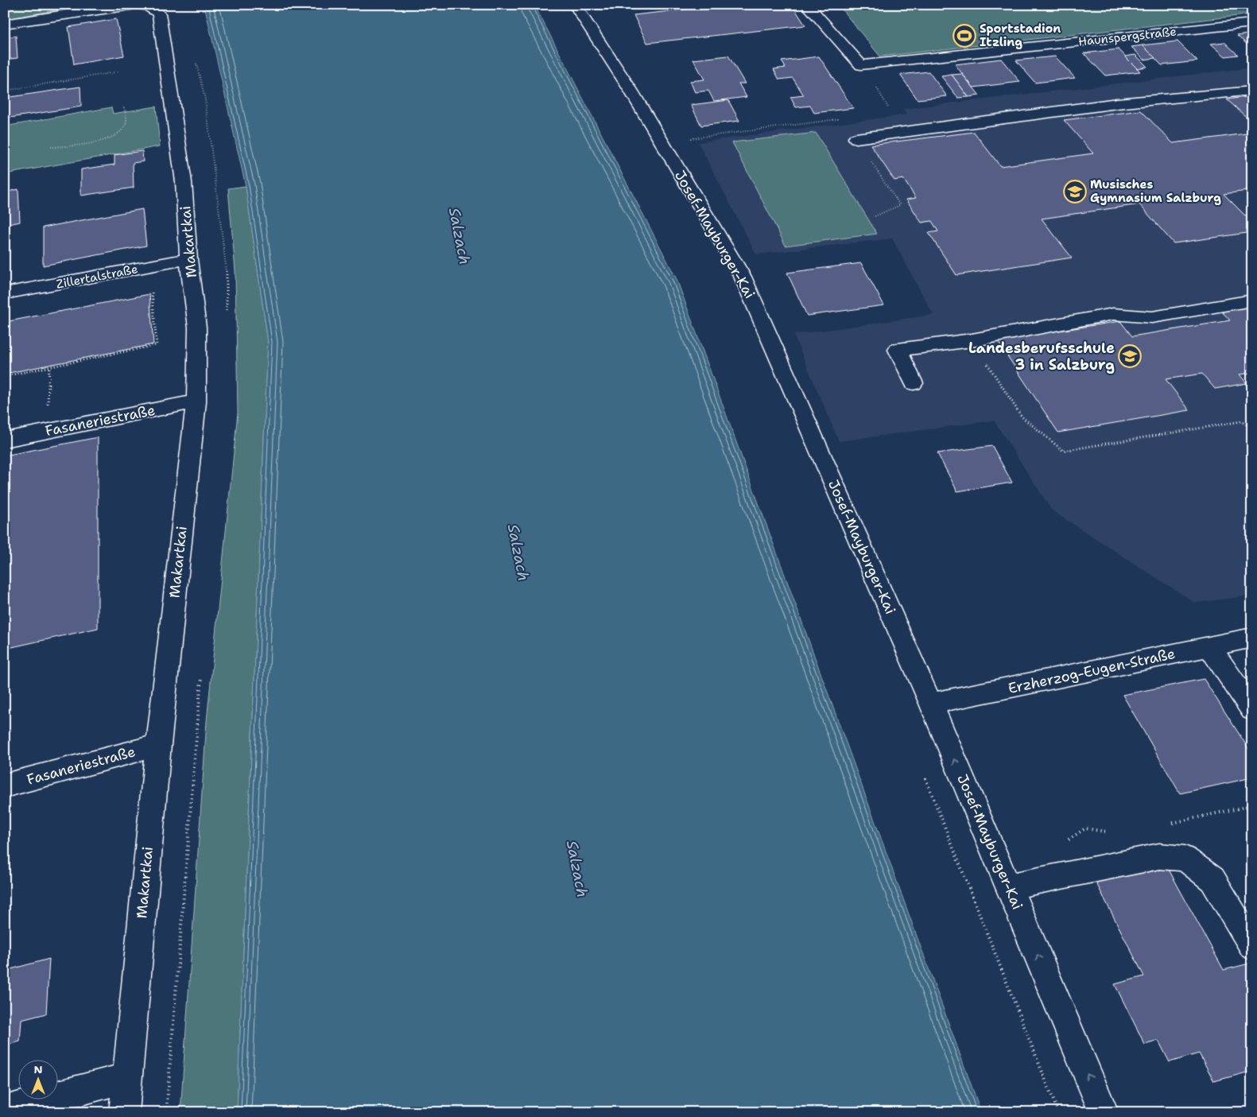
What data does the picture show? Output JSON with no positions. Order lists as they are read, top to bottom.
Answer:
{
  "streets": {
    "street": [
      "Haunspergstraße",
      "Josef-Mayburger-Kai",
      "Makartkai",
      "Zillertalstraße",
      "Fasaneriestraße",
      "Erzherzog-Eugen-Straße"
    ]
  },
  "crossings": [
    ["Josef-Mayburger-Kai", "Erzherzog-Eugen-Straße"],
    ["Makartkai", "Zillertalstraße"],
    ["Makartkai", "Fasaneriestraße"]
  ],
  "one_way": ["Josef-Mayburger-Kai"],
  "water": ["Salzach"],
  "places": {
    "sports": ["Sportstadion Itzling"],
    "school or university": ["Musisches Gymnasium Salzburg", "Landesberufsschule 3 in Salzburg"]
  },
  "north": "top"
}
